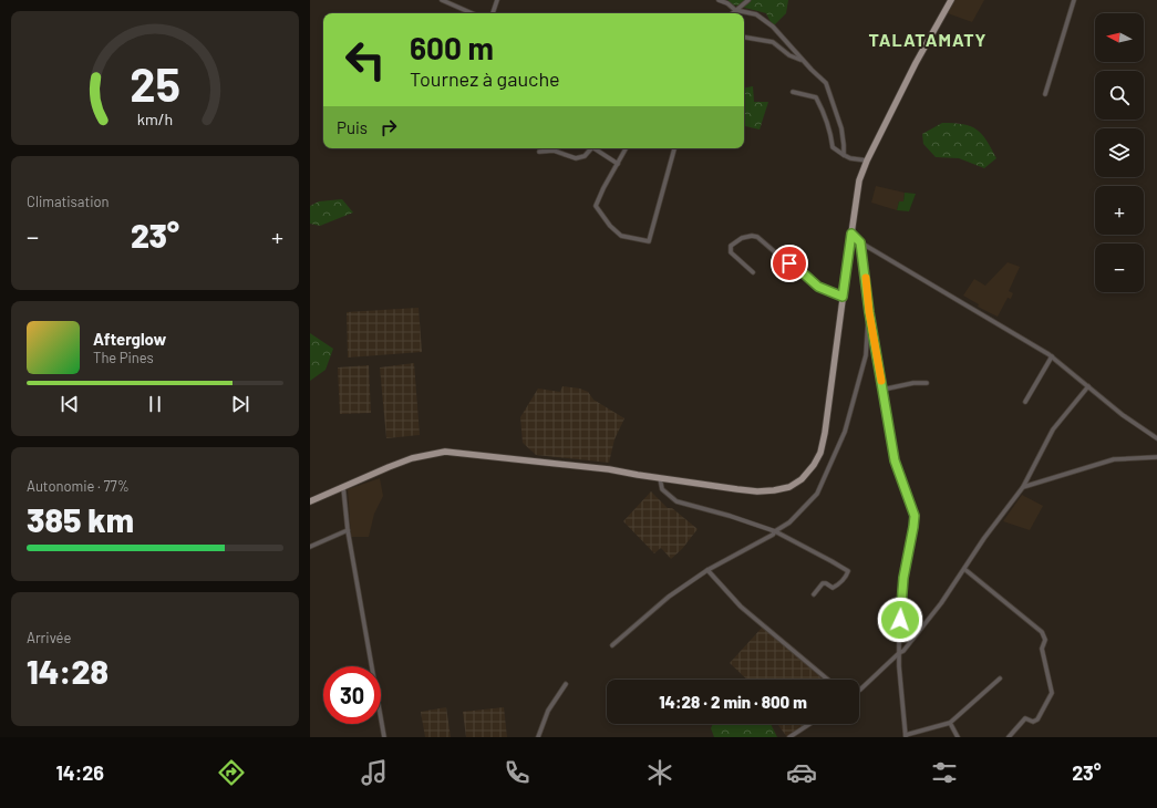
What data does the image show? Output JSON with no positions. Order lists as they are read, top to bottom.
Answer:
{
  "districts": ["TALATAMATY"],
  "north": "left",
  "page": {
    "map_buttons": ["+", "−"],
    "turn": ["600 m", "Tournez à gauche"],
    "then": "Puis",
    "tile": [
      "Climatisation",
      ["Autonomie · 77%", "385 km"],
      ["Arrivée", "14:28"]
    ],
    "heat": ["−", "23°", "+"],
    "song": ["Afterglow", "The Pines"],
    "limit": "30",
    "trip": "14:28 · 2 min · 800 m",
    "tabs": ["14:26", "23°"],
    "gauge": ["25", "km/h"]
  }
}
